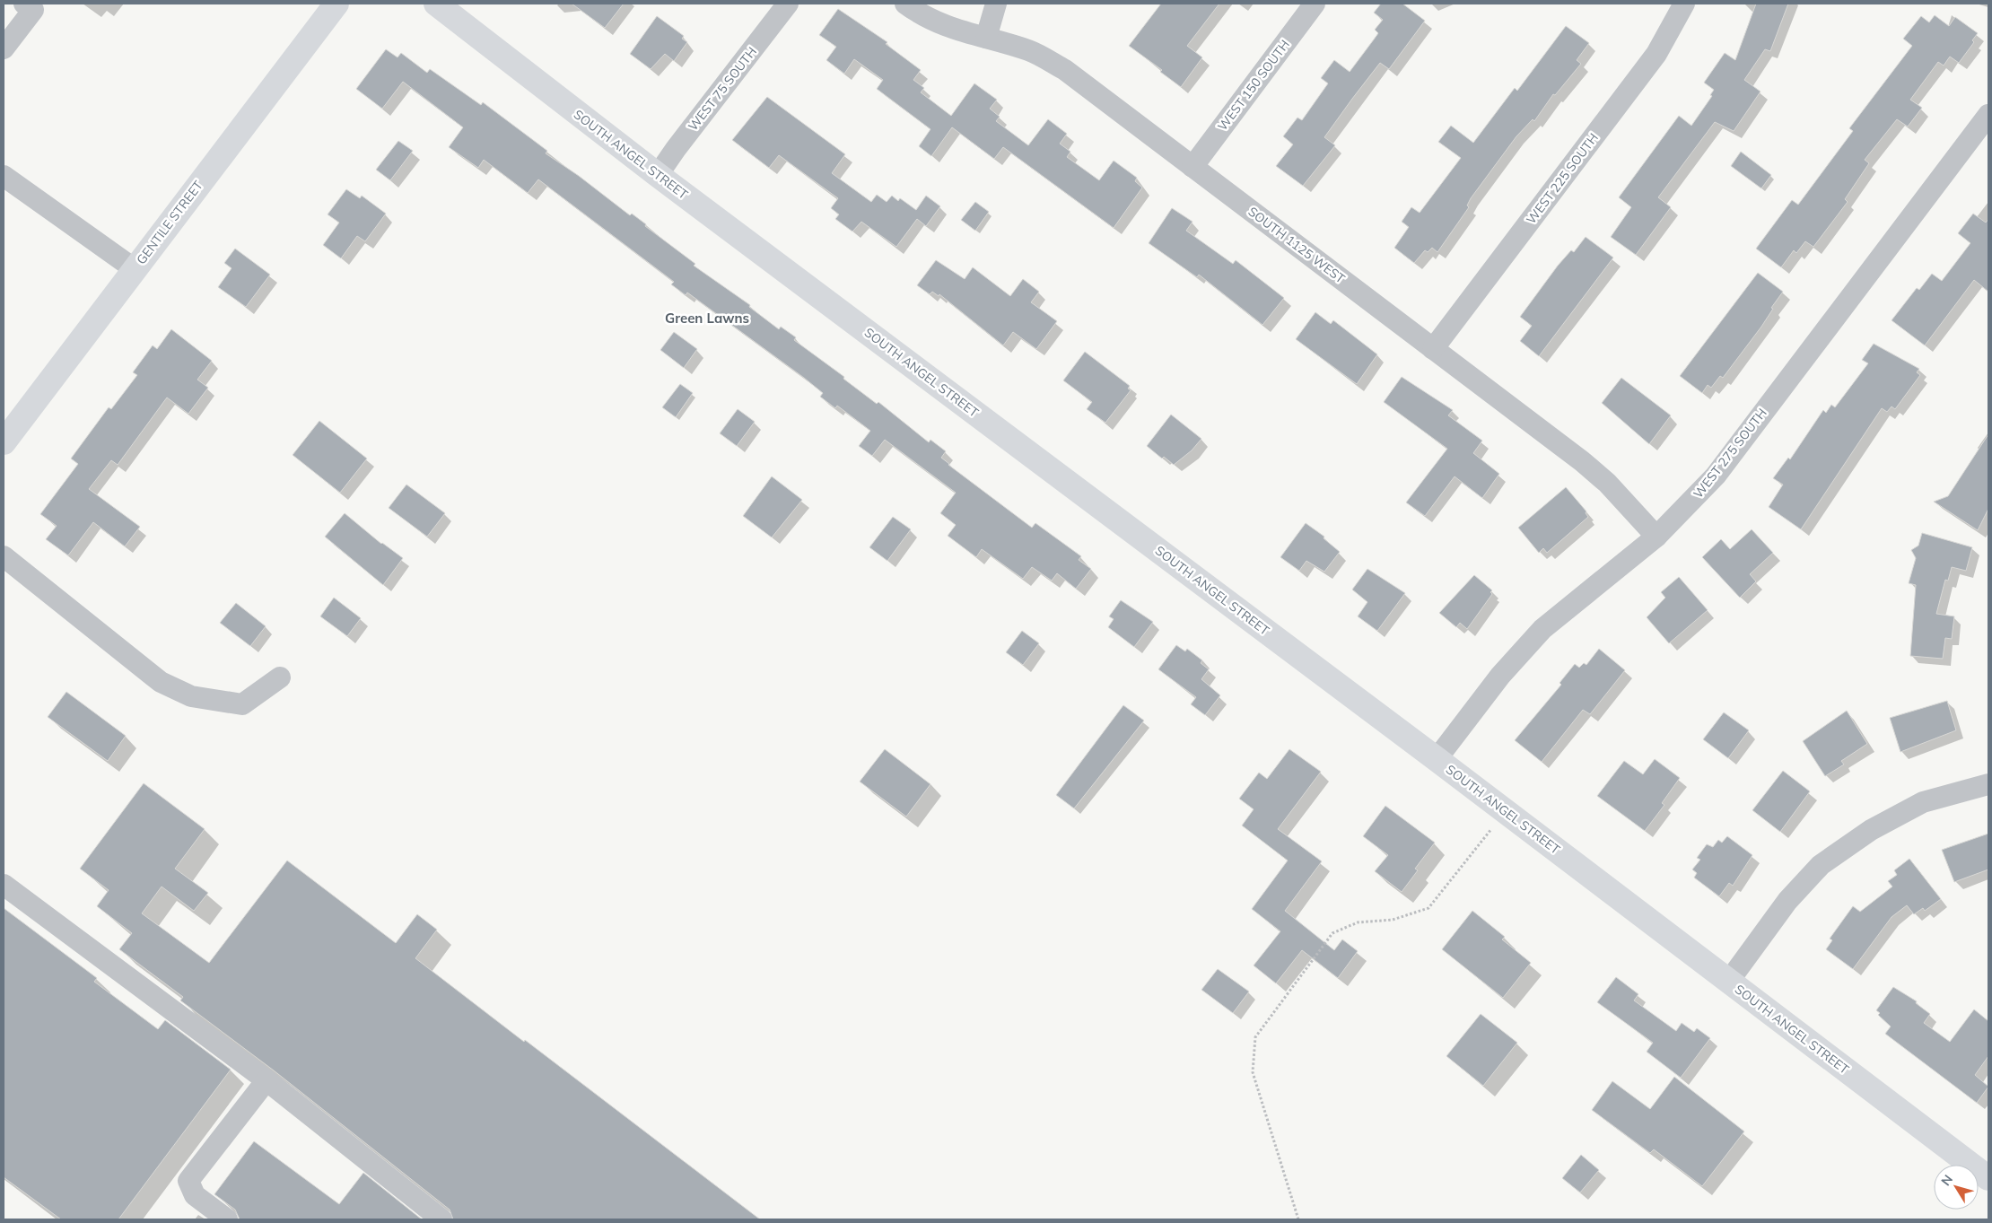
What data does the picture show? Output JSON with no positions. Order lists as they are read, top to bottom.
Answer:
{
  "streets": {
    "main road": ["SOUTH ANGEL STREET", "GENTILE STREET"],
    "street": [
      "WEST 150 SOUTH",
      "WEST 75 SOUTH",
      "WEST 225 SOUTH",
      "SOUTH 1125 WEST",
      "WEST 275 SOUTH"
    ]
  },
  "crossings": [
    ["WEST 150 SOUTH", "SOUTH 1125 WEST"],
    ["WEST 75 SOUTH", "SOUTH ANGEL STREET"],
    ["SOUTH ANGEL STREET", "WEST 275 SOUTH"],
    ["WEST 225 SOUTH", "SOUTH 1125 WEST"],
    ["SOUTH 1125 WEST", "WEST 275 SOUTH"]
  ],
  "districts": ["Green Lawns"],
  "north": "top left"
}
